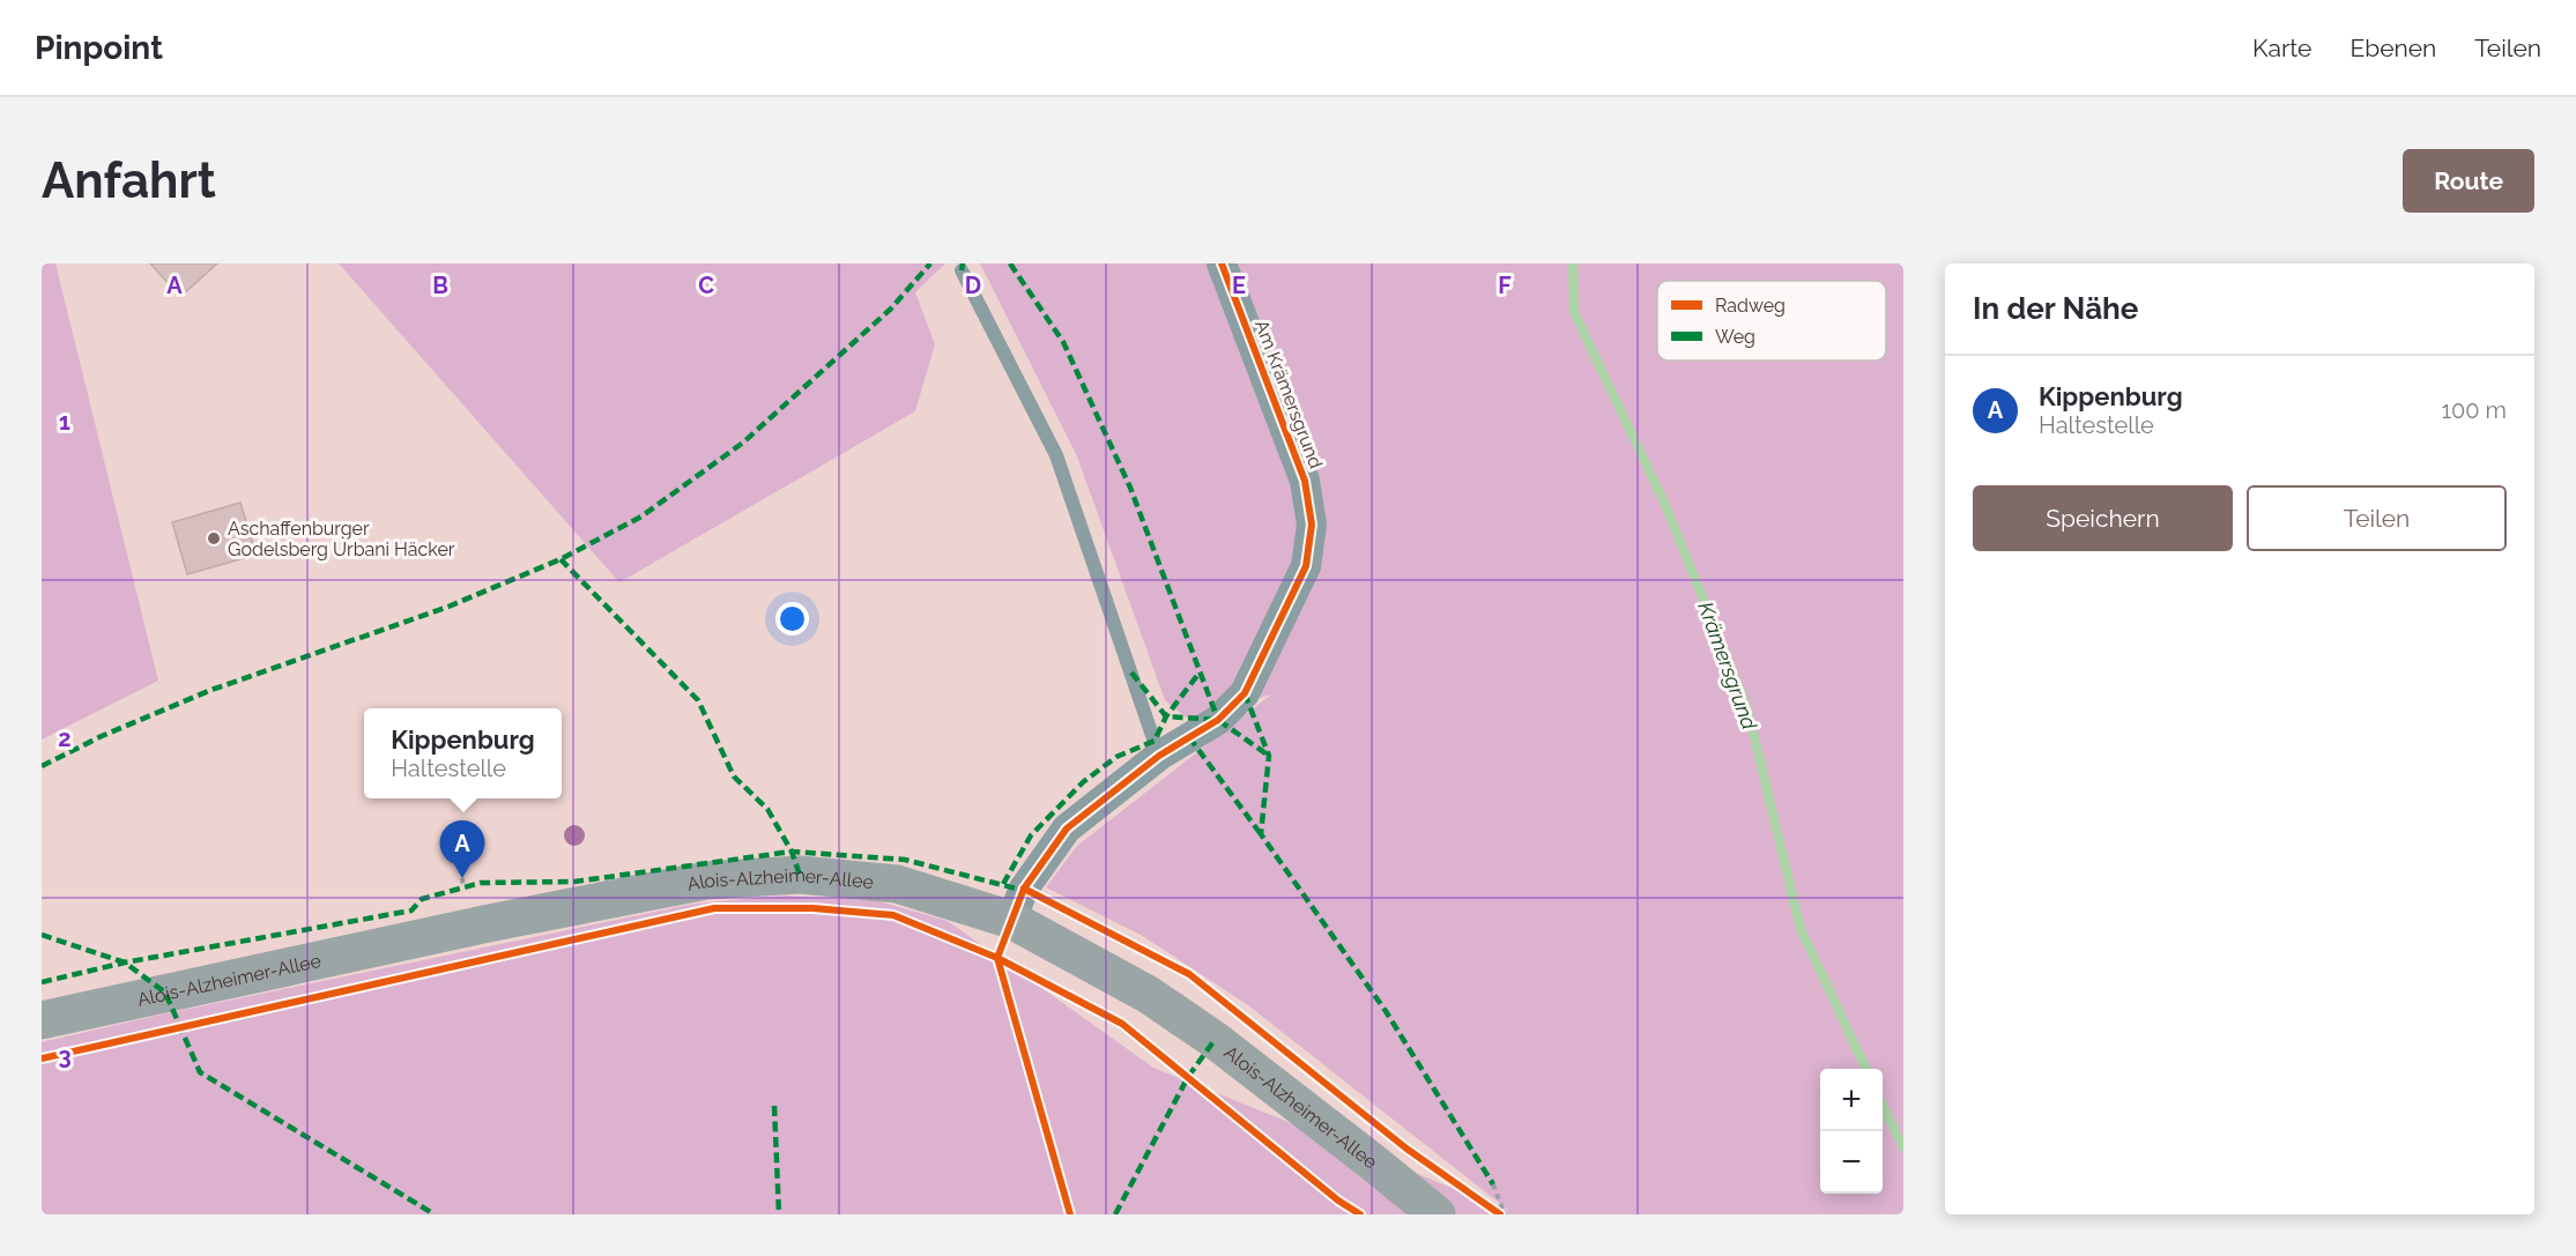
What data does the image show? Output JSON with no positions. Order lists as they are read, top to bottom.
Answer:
{
  "streets": {
    "street": ["Am Krämersgrund", "Alois-Alzheimer-Allee"]
  },
  "crossings": [
    ["Am Krämersgrund", "Alois-Alzheimer-Allee"]
  ],
  "water": ["Krämersgrund"],
  "places": ["Aschaffenburger Godelsberg Urbani Häcker"],
  "legend": ["Radweg", "Weg"],
  "page": {
    "header": "Pinpoint",
    "nav": ["Karte", "Ebenen", "Teilen"],
    "buttons": [
      "Route",
      ["Speichern", "Teilen"]
    ],
    "title": "Anfahrt",
    "heading": "In der Nähe",
    "list": [
      {
        "mark": "A",
        "name": "Kippenburg",
        "note": "Haltestelle",
        "value": "100 m"
      }
    ],
    "popup": ["Kippenburg", "Haltestelle"],
    "pins": "A",
    "map_buttons": ["+", "−"]
  },
  "grid": {
    "columns": [
      "A",
      "B",
      "C",
      "D",
      "E",
      "F"
    ],
    "rows": ["1", "2", "3"]
  }
}
